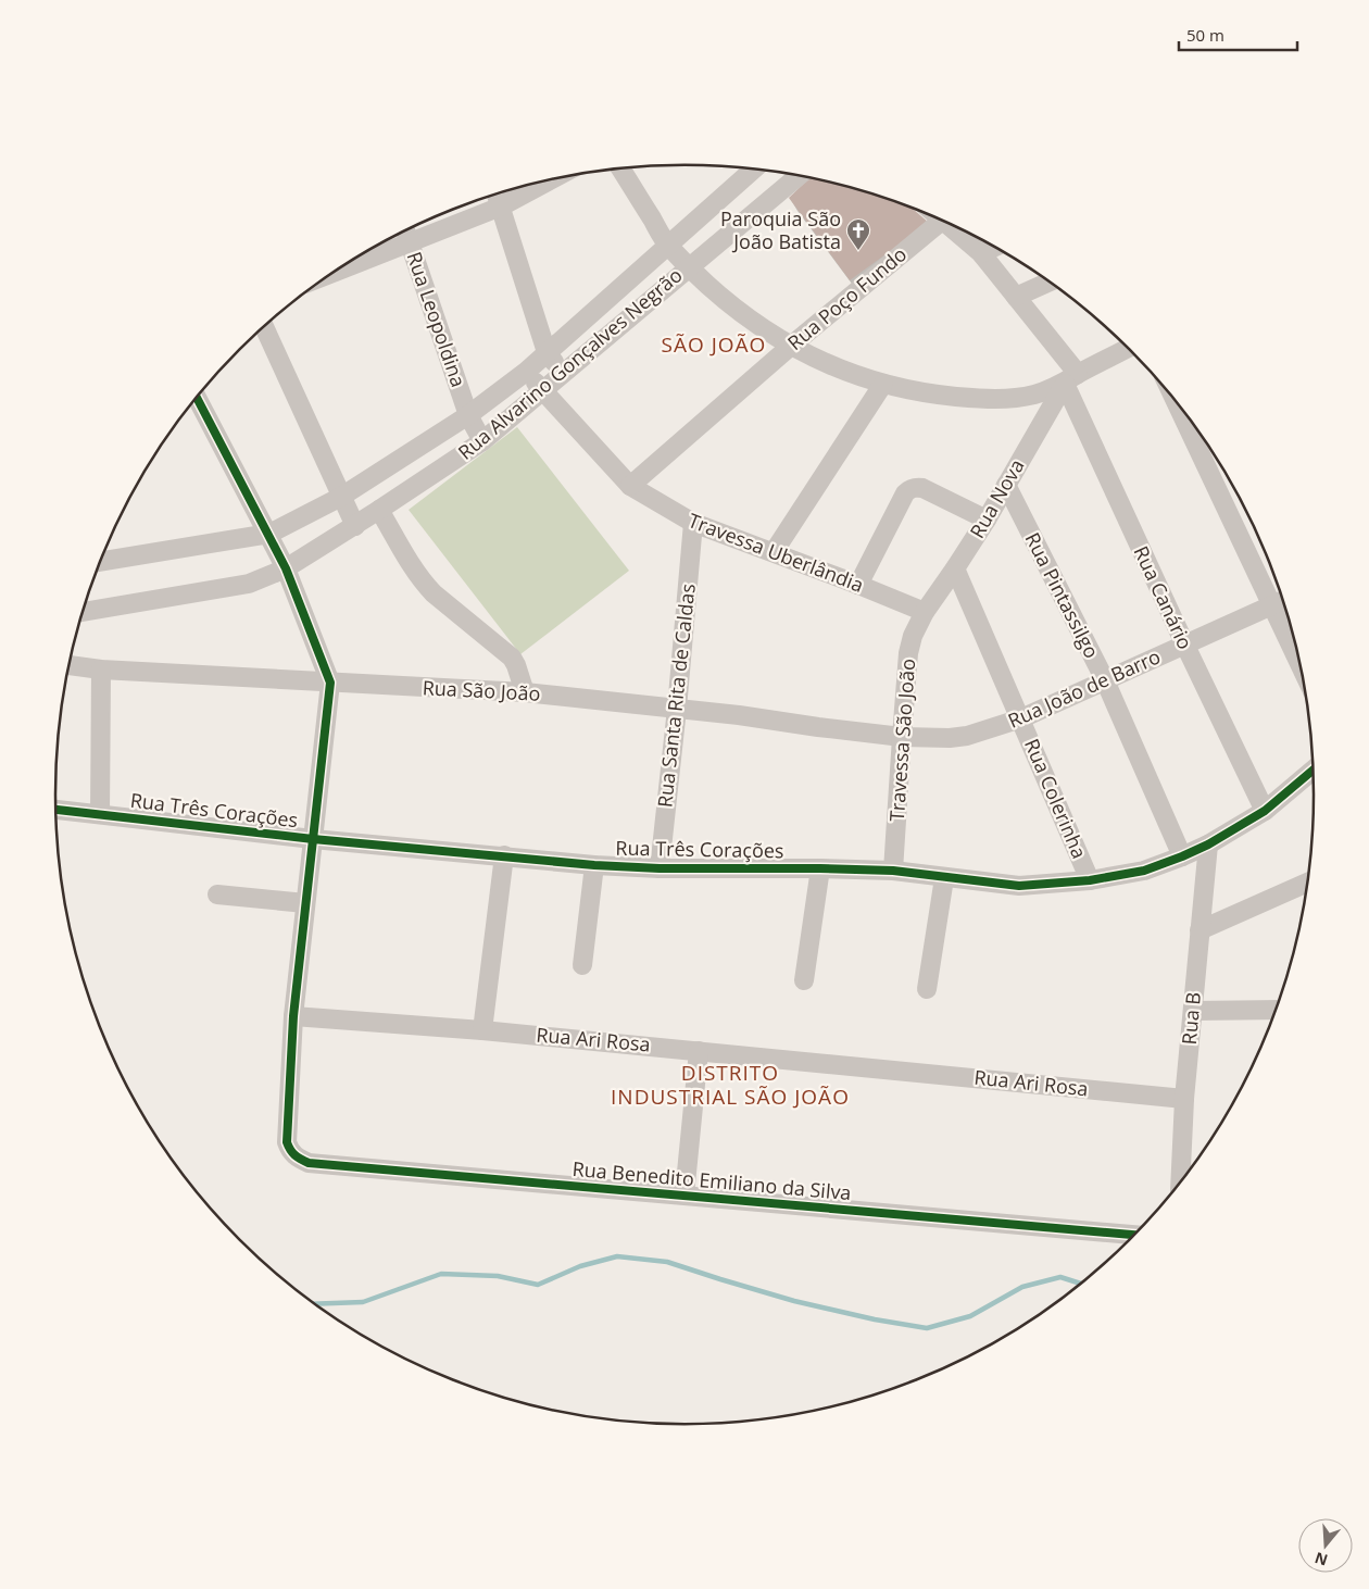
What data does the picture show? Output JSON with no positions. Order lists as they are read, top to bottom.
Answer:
{
  "streets": {
    "street": [
      "Rua Poço Fundo",
      "Rua Leopoldina",
      "Rua Alvarino Gonçalves Negrão",
      "Rua Nova",
      "Travessa Uberlândia",
      "Rua Pintassilgo",
      "Rua Canário",
      "Rua João de Barro",
      "Rua São João",
      "Rua Santa Rita de Caldas",
      "Travessa São João",
      "Rua Colerinha",
      "Rua Três Corações",
      "Rua B",
      "Rua Ari Rosa",
      "Rua Benedito Emiliano da Silva"
    ]
  },
  "crossings": [
    ["Rua Poço Fundo", "Travessa Uberlândia"],
    ["Rua Leopoldina", "Rua Alvarino Gonçalves Negrão"],
    ["Rua Alvarino Gonçalves Negrão", "Travessa Uberlândia"],
    ["Rua Nova", "Travessa Uberlândia"],
    ["Rua Nova", "Rua Pintassilgo"],
    ["Rua Nova", "Rua Canário"],
    ["Rua Nova", "Travessa São João"],
    ["Rua Nova", "Rua Colerinha"],
    ["Travessa Uberlândia", "Rua Santa Rita de Caldas"],
    ["Travessa Uberlândia", "Travessa São João"],
    ["Rua Pintassilgo", "Rua João de Barro"],
    ["Rua Pintassilgo", "Rua Três Corações"],
    ["Rua Canário", "Rua João de Barro"],
    ["Rua Canário", "Rua Três Corações"],
    ["Rua João de Barro", "Rua São João"],
    ["Rua João de Barro", "Travessa São João"],
    ["Rua João de Barro", "Rua Colerinha"],
    ["Rua São João", "Rua Santa Rita de Caldas"],
    ["Rua São João", "Travessa São João"],
    ["Rua Santa Rita de Caldas", "Rua Três Corações"],
    ["Travessa São João", "Rua Três Corações"],
    ["Rua Colerinha", "Rua Três Corações"],
    ["Rua Três Corações", "Rua B"],
    ["Rua B", "Rua Ari Rosa"],
    ["Rua Ari Rosa", "Rua Benedito Emiliano da Silva"]
  ],
  "districts": ["SÃO JOÃO", "DISTRITO INDUSTRIAL SÃO JOÃO"],
  "places": {
    "church": ["Paroquia São João Batista"]
  },
  "scale_bar": "50 m",
  "north": "bottom"
}
